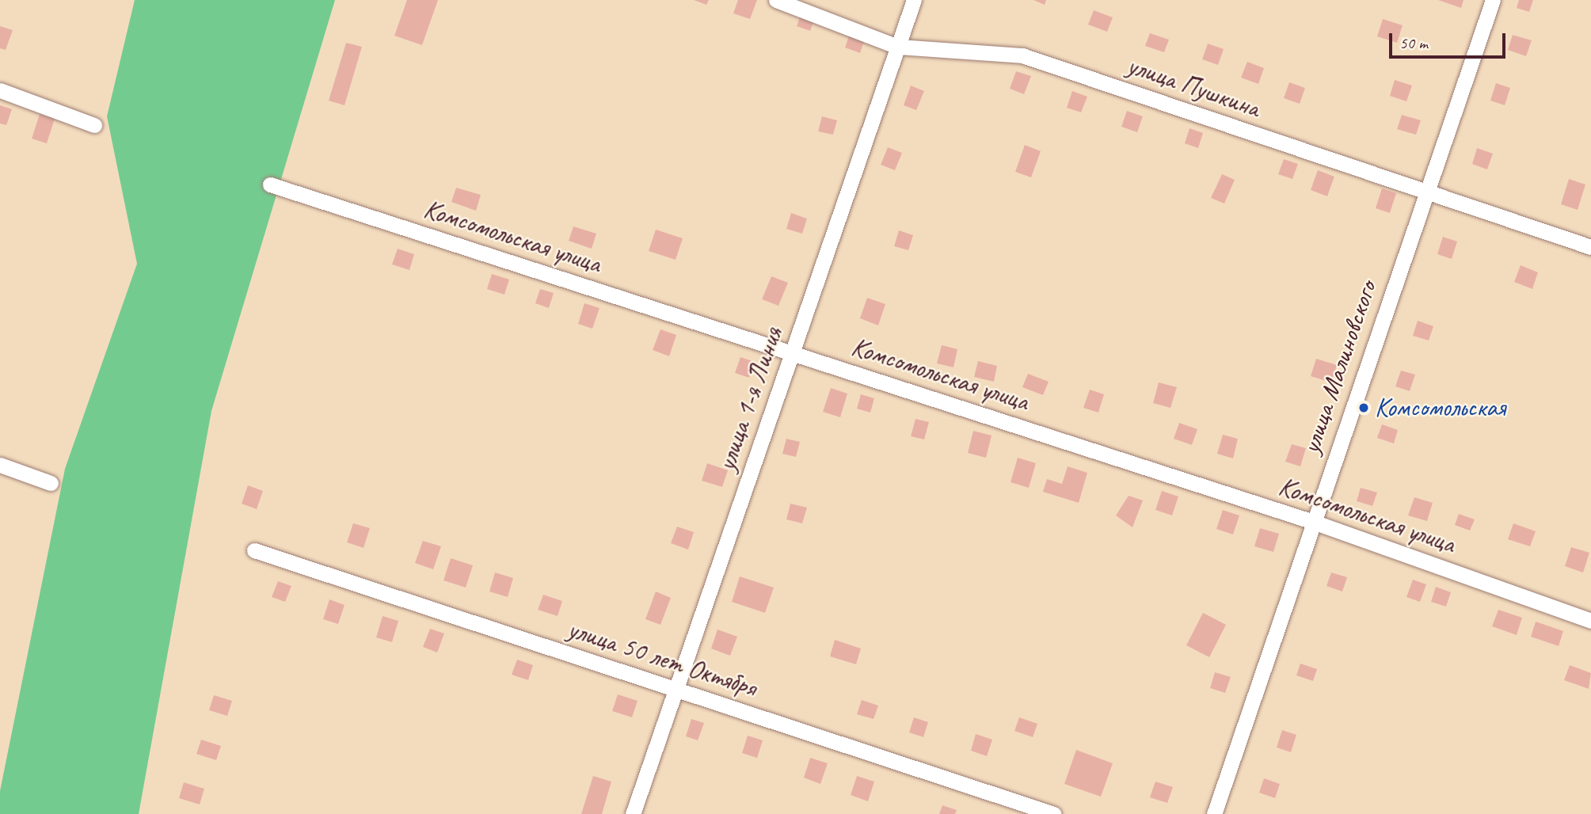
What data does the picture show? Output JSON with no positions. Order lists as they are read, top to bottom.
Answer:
{
  "streets": {
    "street": [
      "улица Пушкина",
      "Комсомольская улица",
      "улица Малиновского",
      "улица 1-я Линия",
      "улица 50 лет Октября"
    ]
  },
  "crossings": [
    ["улица Пушкина", "улица Малиновского"],
    ["улица Пушкина", "улица 1-я Линия"],
    ["Комсомольская улица", "улица Малиновского"],
    ["Комсомольская улица", "улица 1-я Линия"],
    ["улица 1-я Линия", "улица 50 лет Октября"]
  ],
  "places": ["Комсомольская"],
  "scale_bar": "50 m"
}
